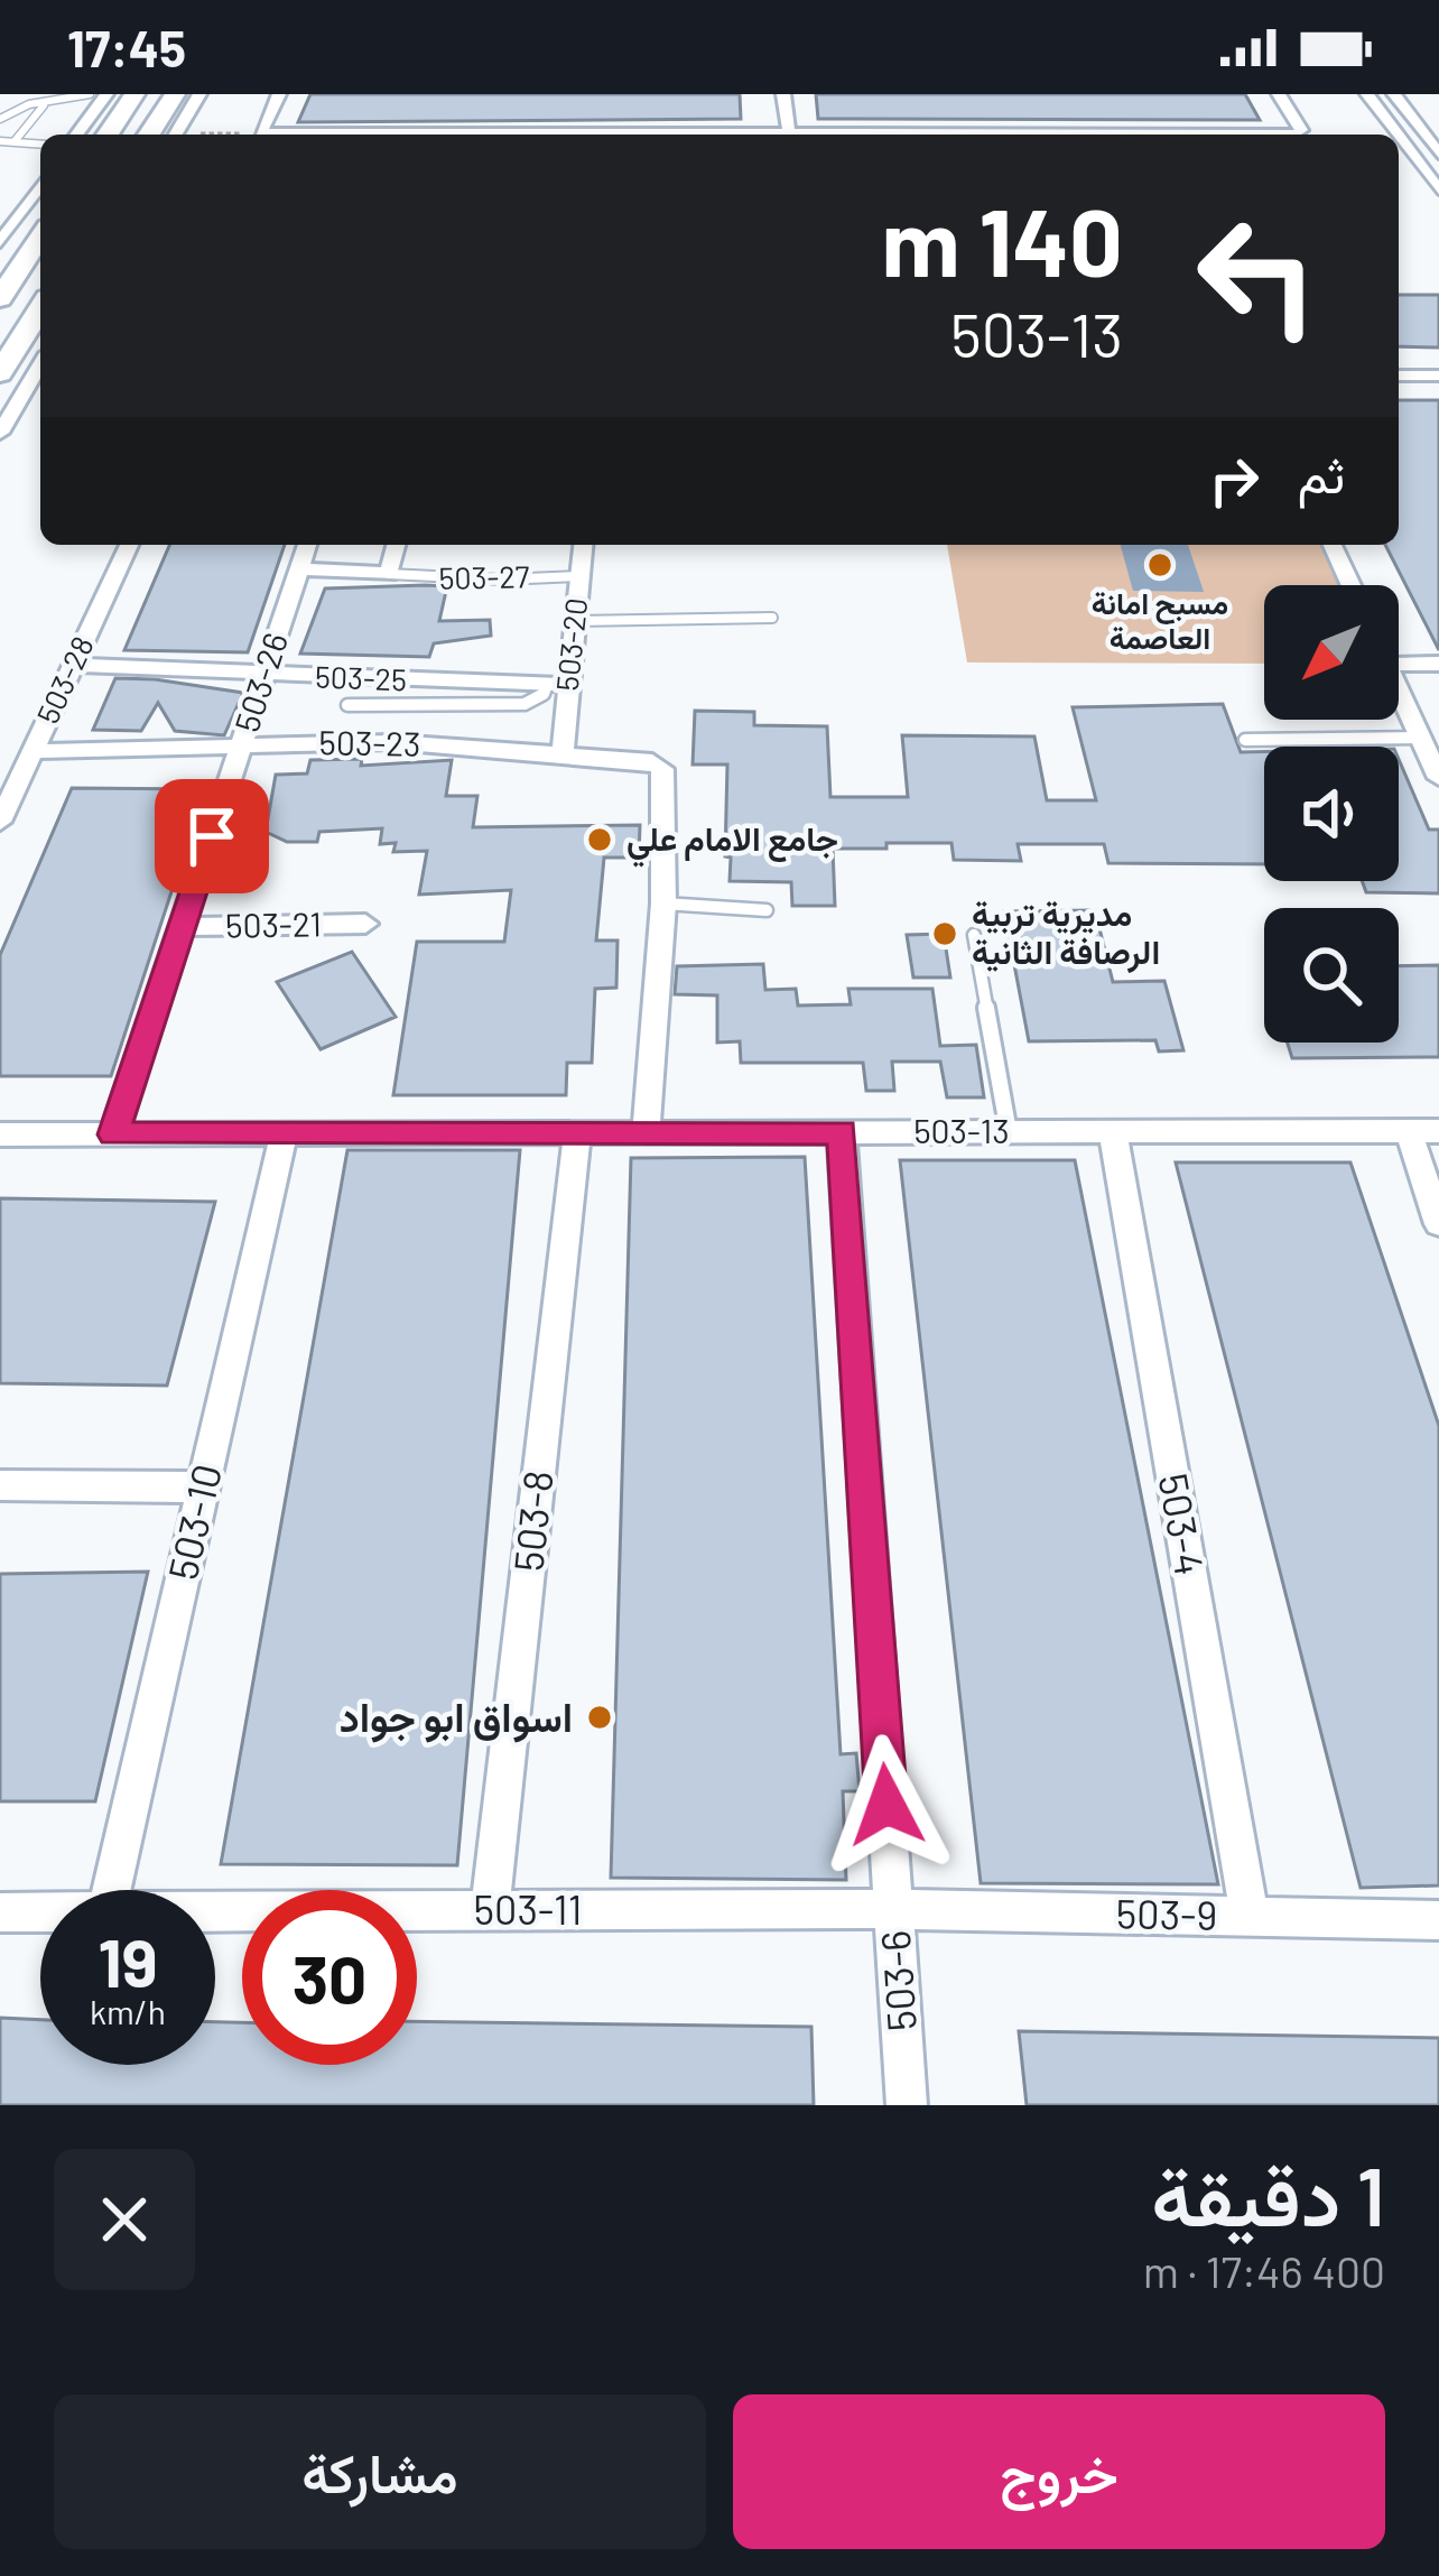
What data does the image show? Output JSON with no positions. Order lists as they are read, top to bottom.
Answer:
{
  "streets": {
    "street": [
      "503-20",
      "503-25",
      "503-28",
      "503-26",
      "503-23",
      "503-21",
      "503-13",
      "503-8",
      "503-10",
      "503-4",
      "503-11",
      "503-9",
      "503-6"
    ],
    "lane": ["503-27"]
  },
  "crossings": [
    ["503-27", "503-20"],
    ["503-20", "503-25"],
    ["503-20", "503-23"],
    ["503-25", "503-28"],
    ["503-25", "503-26"],
    ["503-28", "503-23"],
    ["503-26", "503-23"],
    ["503-26", "503-21"],
    ["503-26", "503-13"],
    ["503-13", "503-8"],
    ["503-13", "503-10"],
    ["503-13", "503-4"],
    ["503-13", "503-6"],
    ["503-8", "503-11"],
    ["503-4", "503-9"],
    ["503-11", "503-9"],
    ["503-11", "503-6"],
    ["503-9", "503-6"]
  ],
  "places": [
    "مسبح امانة العاصمة",
    "جامع الامام علي",
    "مديرية تربية الرصافة الثانية",
    "اسواق ابو جواد"
  ],
  "north": "bottom left",
  "page": {
    "status": "17:45",
    "turn": ["140 m", "503-13"],
    "then": "ثم",
    "speed": "19 km/h",
    "limit": "30",
    "heading": ["1 دقيقة", "400 m · 17:46"],
    "buttons": ["خروج", "مشاركة"]
  }
}
